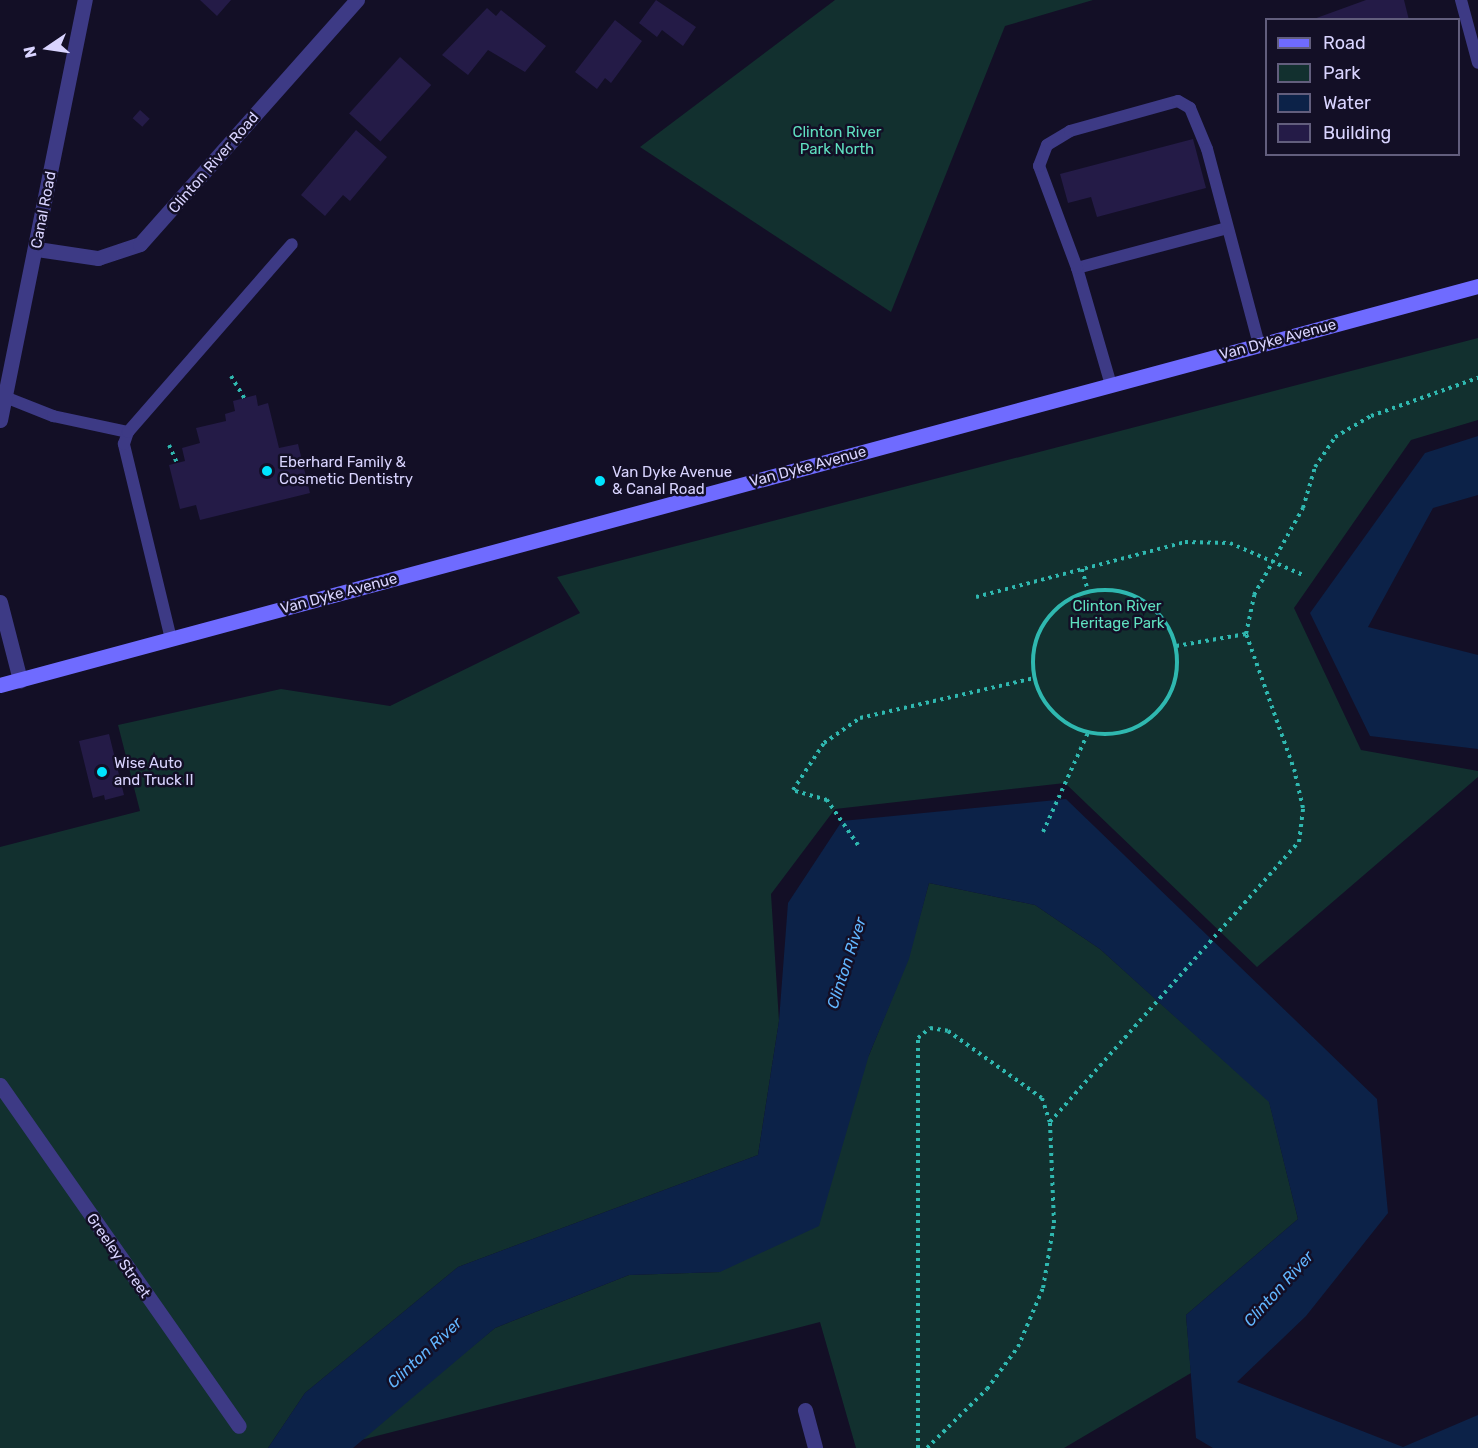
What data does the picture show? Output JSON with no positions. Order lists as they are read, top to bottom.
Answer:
{
  "streets": {
    "main road": ["Van Dyke Avenue"],
    "street": ["Clinton River Road", "Canal Road", "Greeley Street"]
  },
  "crossings": [
    ["Clinton River Road", "Canal Road"]
  ],
  "water": ["Clinton River"],
  "parks": ["Clinton River Park North", "Clinton River Heritage Park"],
  "places": ["Eberhard Family & Cosmetic Dentistry", "Van Dyke Avenue & Canal Road", "Wise Auto and Truck II"],
  "legend": [
    "Road",
    "Park",
    "Water",
    "Building"
  ],
  "north": "left"
}
